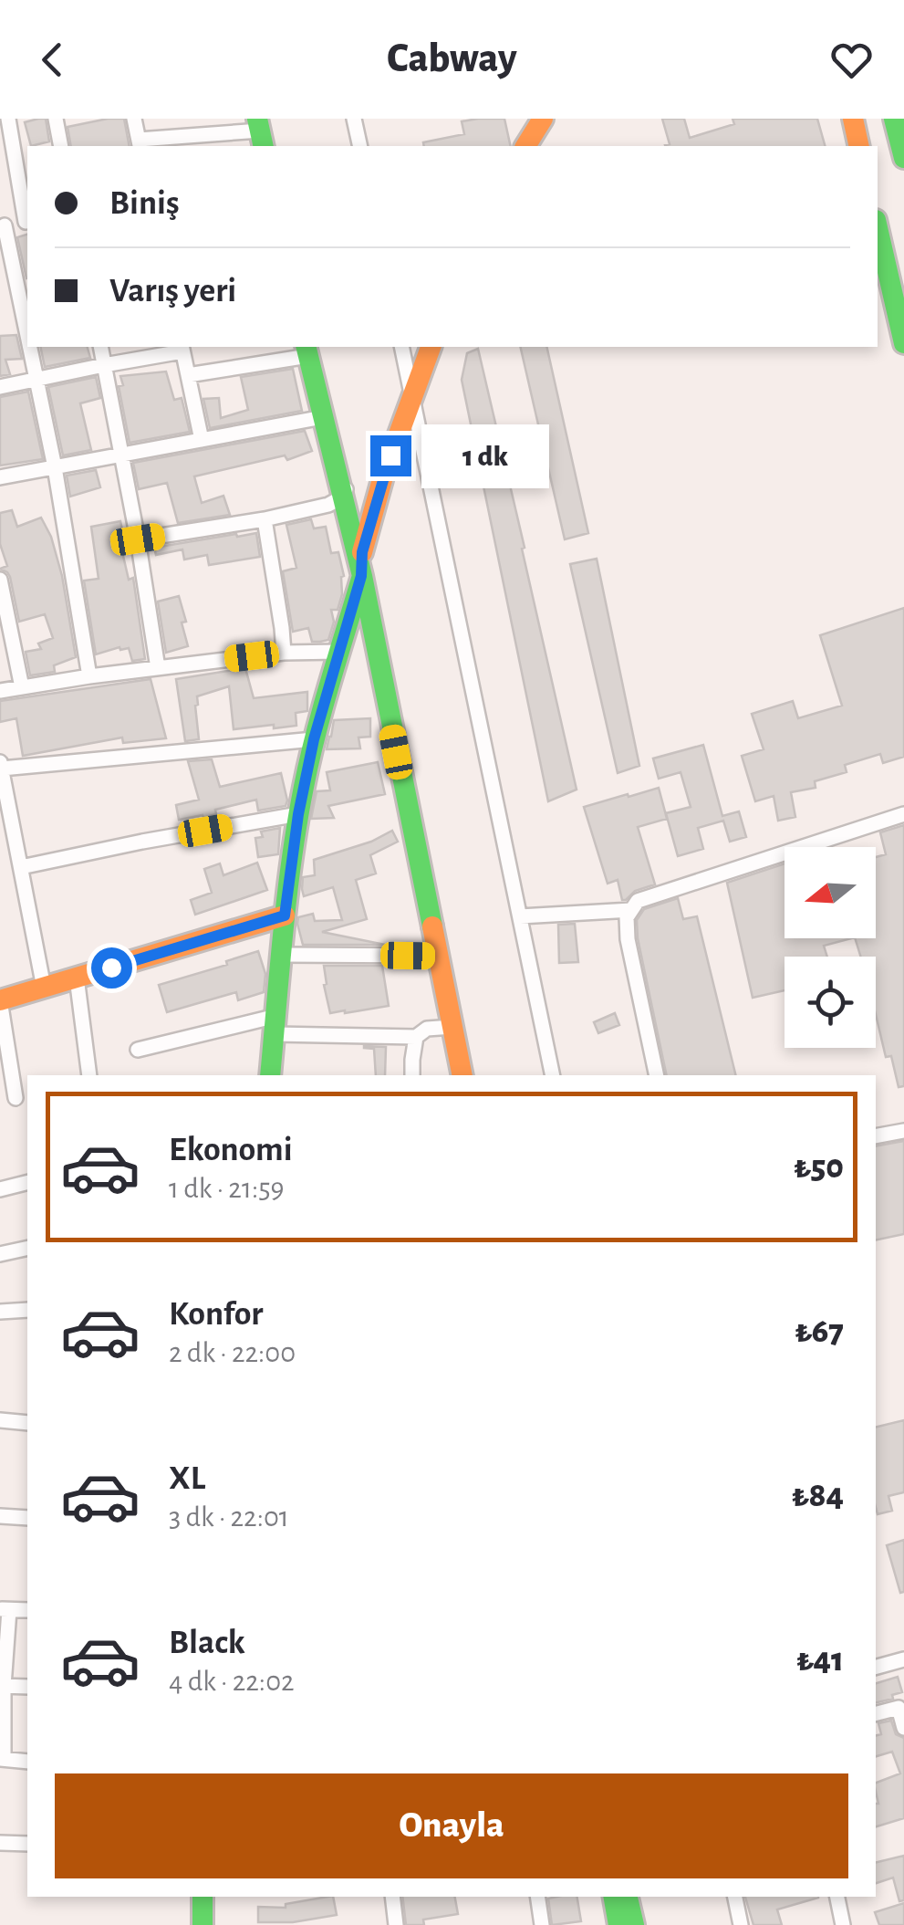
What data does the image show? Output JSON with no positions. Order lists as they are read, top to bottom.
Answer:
{
  "north": "left",
  "page": {
    "header": "Cabway",
    "banner": ["Biniş", "Varış yeri"],
    "bubble": "1 dk",
    "list": [
      {
        "name": "Ekonomi",
        "note": "1 dk · 21:59",
        "value": "₺50"
      },
      {
        "name": "Konfor",
        "note": "2 dk · 22:00",
        "value": "₺67"
      },
      {
        "name": "XL",
        "note": "3 dk · 22:01",
        "value": "₺84"
      },
      {
        "name": "Black",
        "note": "4 dk · 22:02",
        "value": "₺41"
      }
    ],
    "buttons": "Onayla"
  }
}
